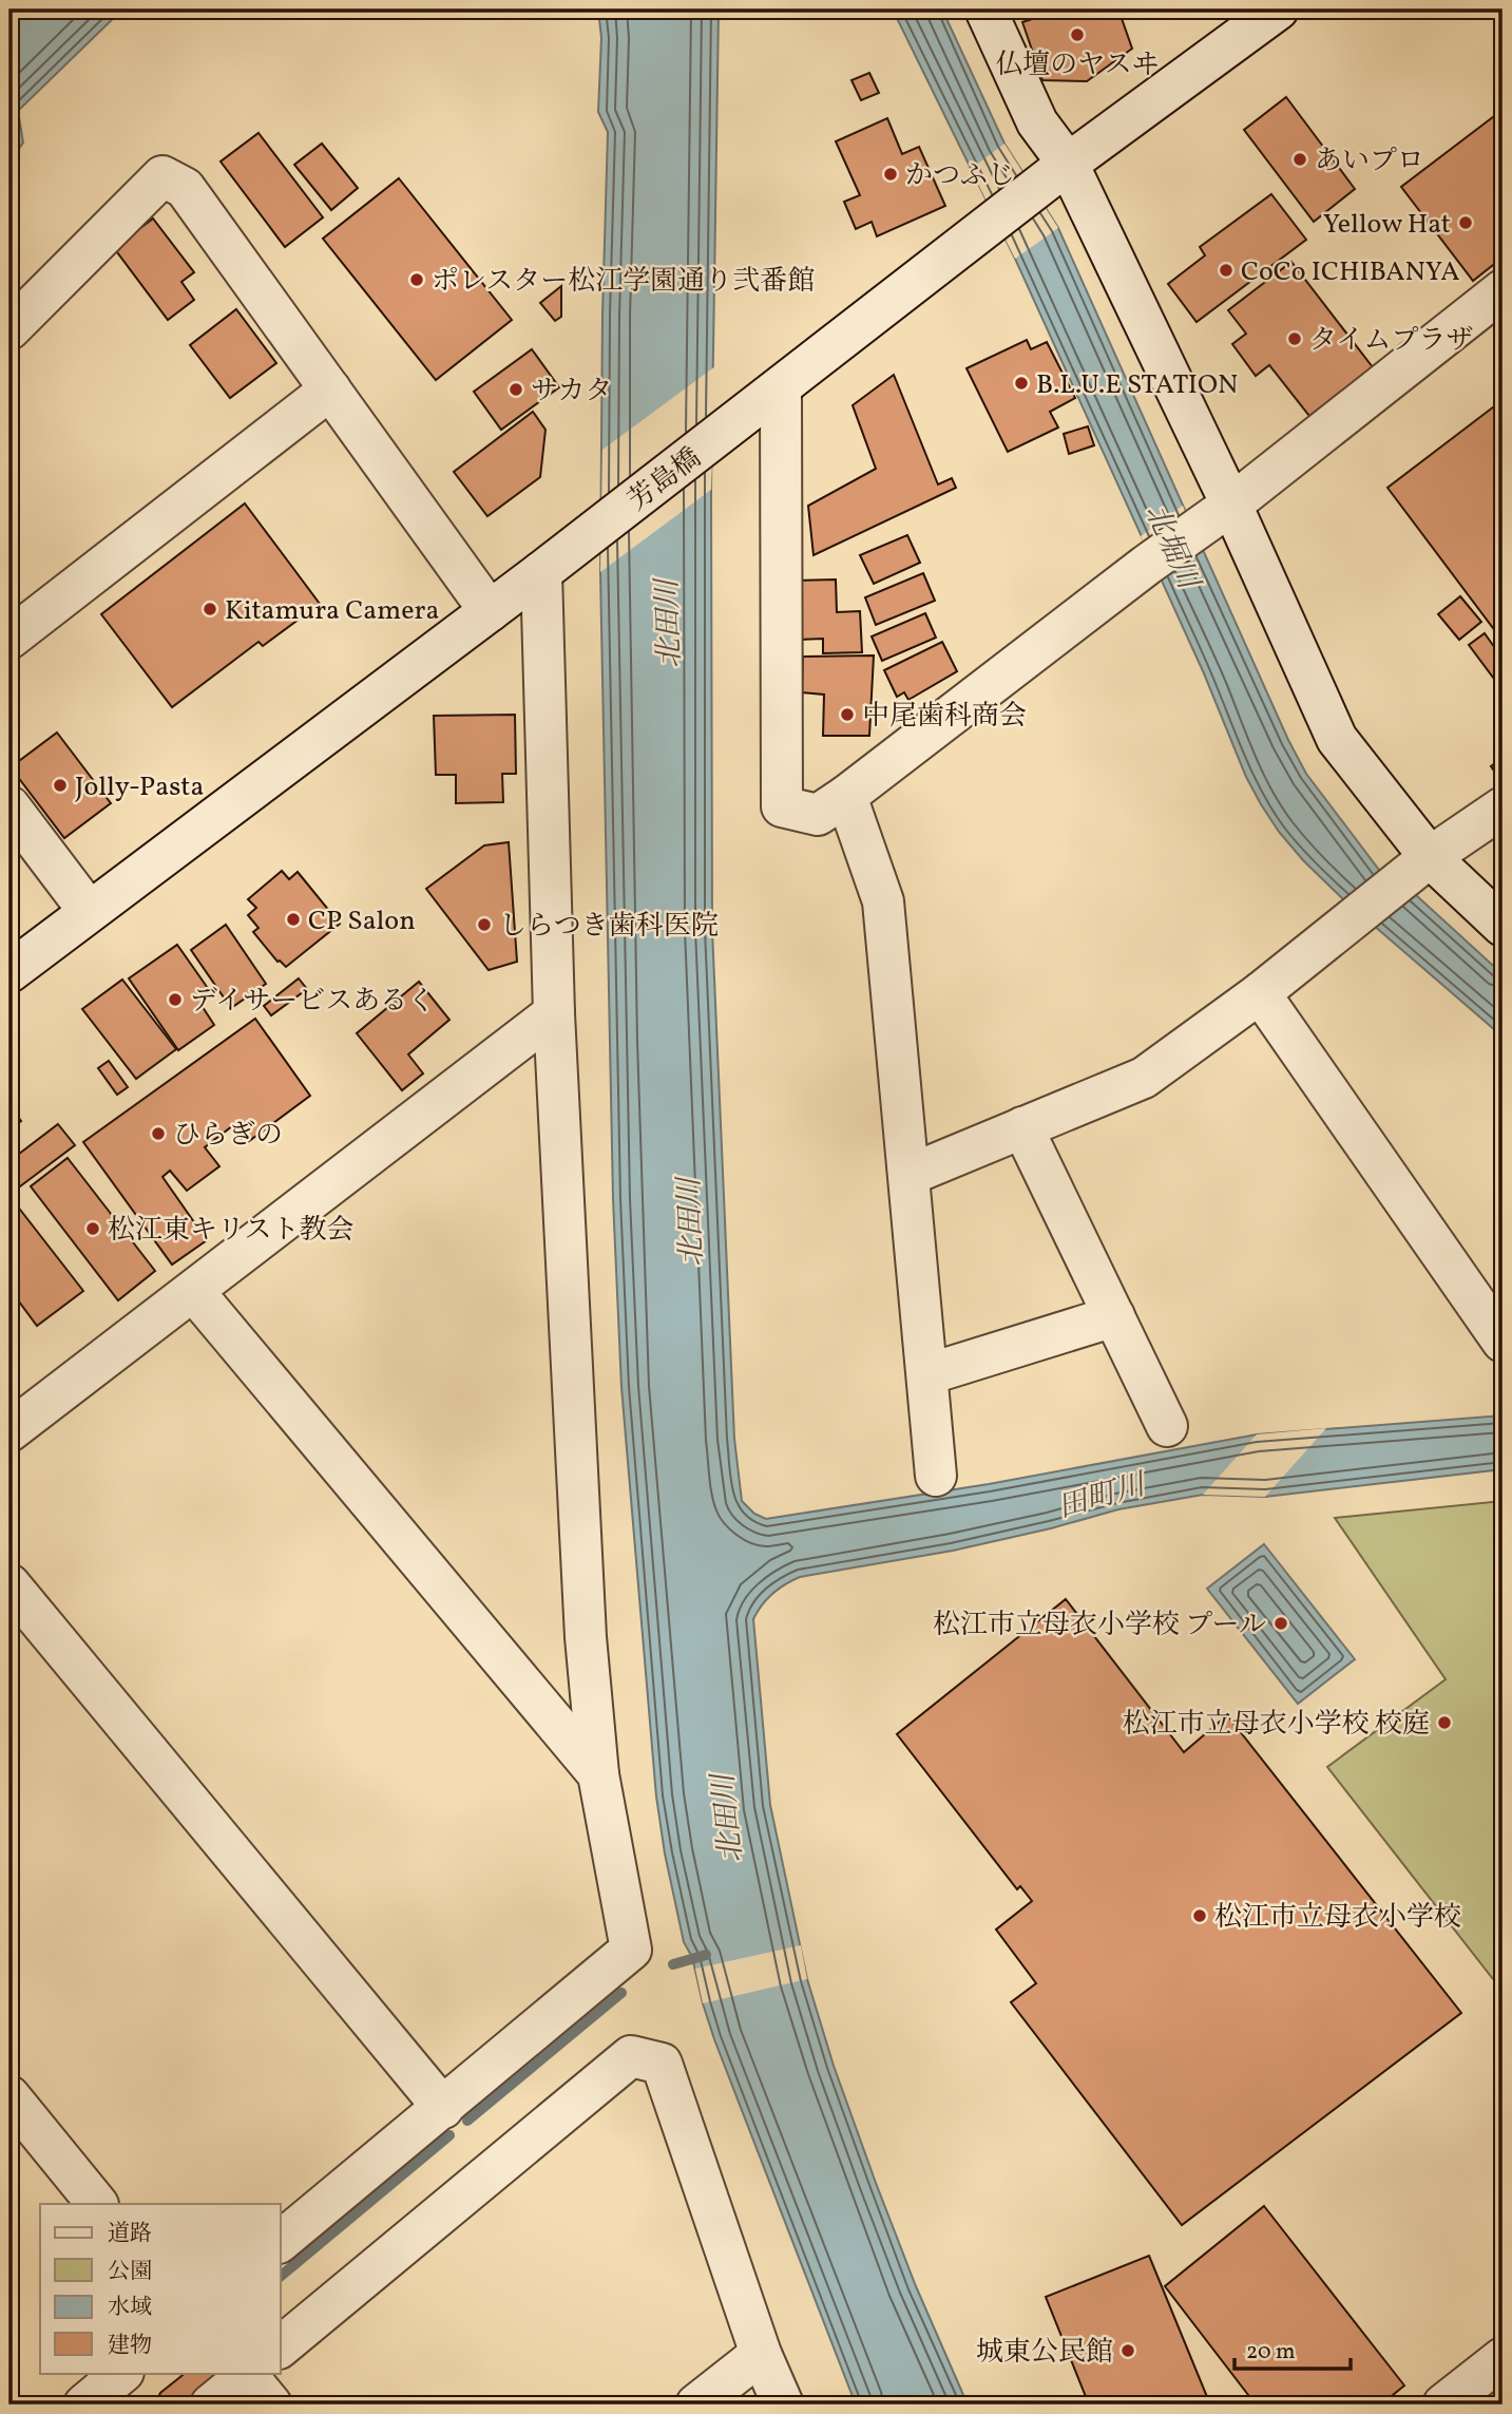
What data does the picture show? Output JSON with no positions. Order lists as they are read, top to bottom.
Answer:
{
  "streets": {
    "street": ["芳島橋"]
  },
  "water": ["北堀川", "北田川", "田町川"],
  "places": [
    "仏壇のヤスヰ",
    "あいプロ",
    "かつふじ",
    "Yellow Hat",
    "CoCo ICHIBANYA",
    "ポレスター松江学園通り弐番館",
    "タイムプラザ",
    "B.L.U.E STATION",
    "サカタ",
    "Kitamura Camera",
    "中尾歯科商会",
    "Jolly-Pasta",
    "CP Salon",
    "しらつき歯科医院",
    "デイサービスあるく",
    "ひらぎの",
    "松江東キリスト教会",
    "松江市立母衣小学校 プール",
    "松江市立母衣小学校 校庭",
    "松江市立母衣小学校",
    "城東公民館"
  ],
  "legend": [
    "道路",
    "公園",
    "水域",
    "建物"
  ],
  "scale_bar": "20 m"
}
